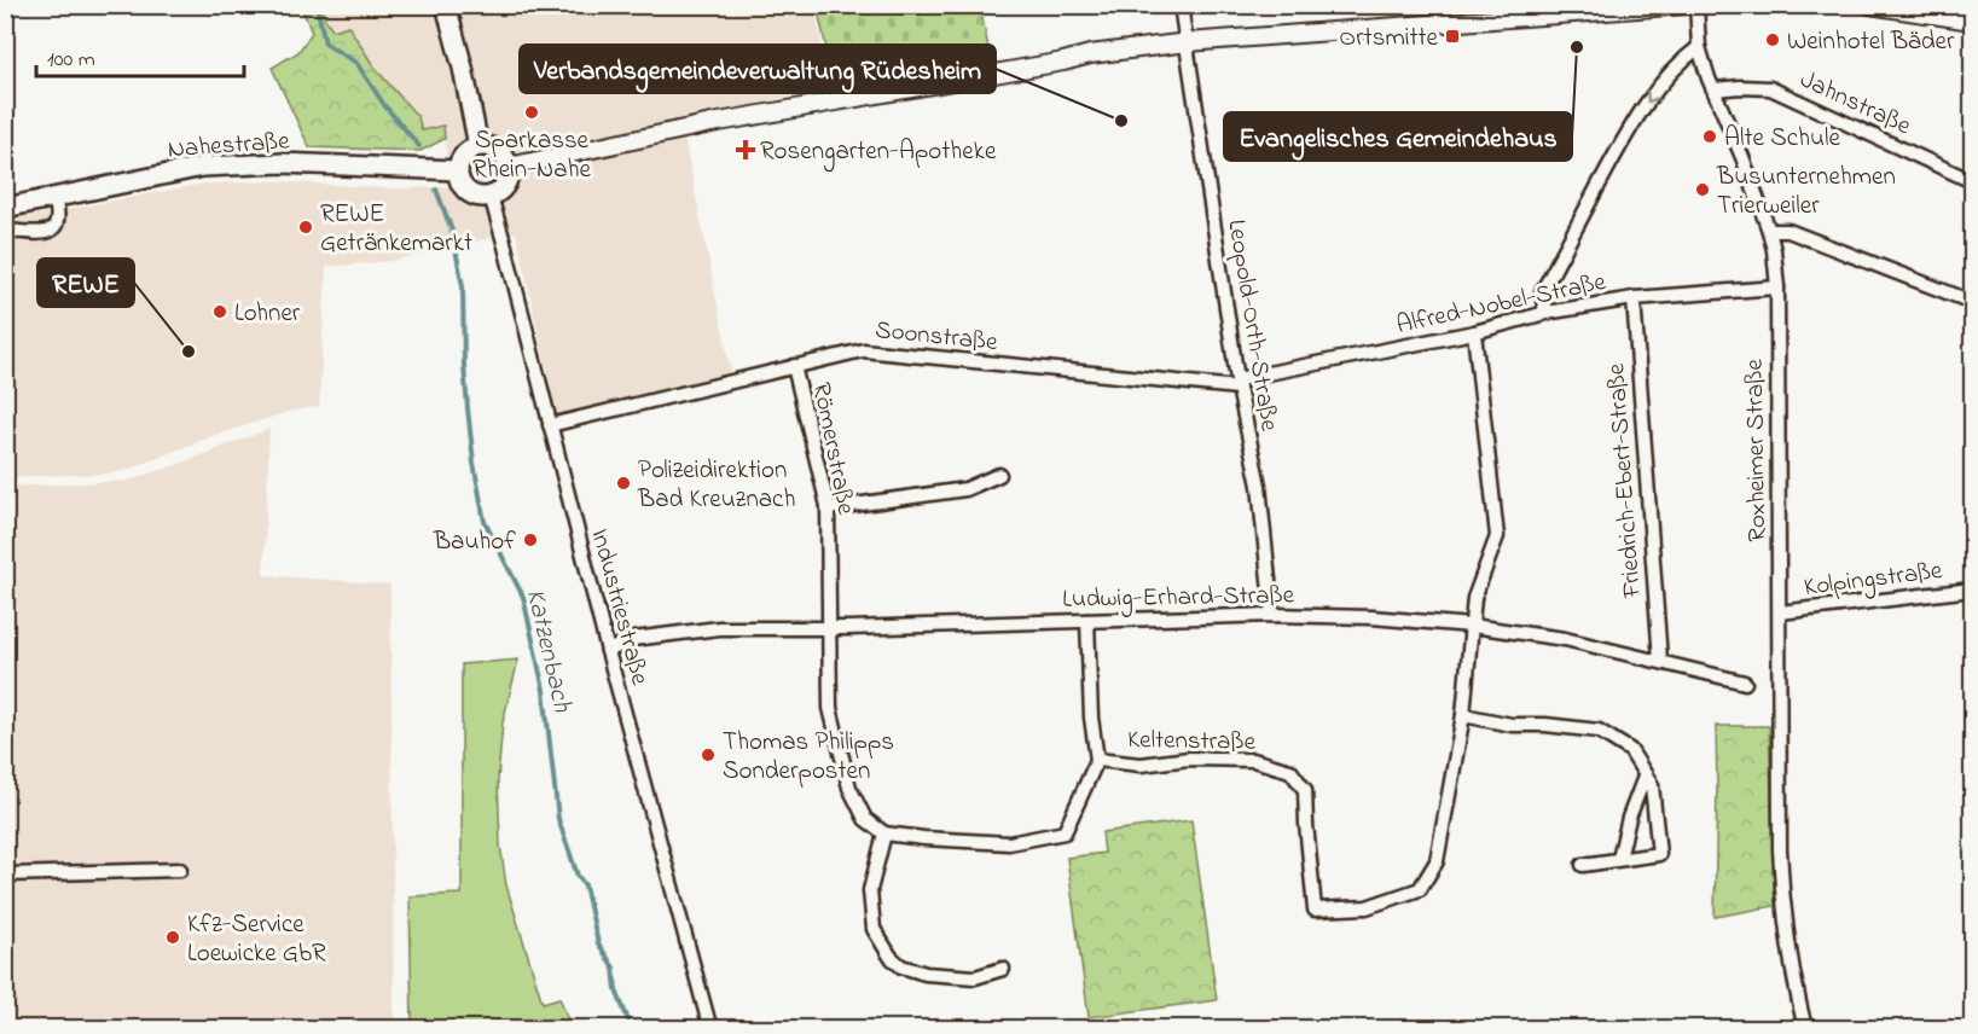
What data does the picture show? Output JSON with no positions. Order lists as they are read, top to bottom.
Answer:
{
  "streets": {
    "main road": ["Nahestraße"],
    "street": [
      "Jahnstraße",
      "Alfred-Nobel-Straße",
      "Leopold-Orth-Straße",
      "Soonstraße",
      "Römerstraße",
      "Roxheimer Straße",
      "Friedrich-Ebert-Straße",
      "Kolpingstraße",
      "Ludwig-Erhard-Straße",
      "Industriestraße",
      "Keltenstraße"
    ]
  },
  "crossings": [
    ["Jahnstraße", "Roxheimer Straße"],
    ["Nahestraße", "Industriestraße"],
    ["Alfred-Nobel-Straße", "Leopold-Orth-Straße"],
    ["Alfred-Nobel-Straße", "Soonstraße"],
    ["Alfred-Nobel-Straße", "Roxheimer Straße"],
    ["Alfred-Nobel-Straße", "Friedrich-Ebert-Straße"],
    ["Alfred-Nobel-Straße", "Keltenstraße"],
    ["Leopold-Orth-Straße", "Soonstraße"],
    ["Leopold-Orth-Straße", "Ludwig-Erhard-Straße"],
    ["Soonstraße", "Römerstraße"],
    ["Soonstraße", "Industriestraße"],
    ["Römerstraße", "Ludwig-Erhard-Straße"],
    ["Roxheimer Straße", "Kolpingstraße"],
    ["Friedrich-Ebert-Straße", "Ludwig-Erhard-Straße"],
    ["Ludwig-Erhard-Straße", "Industriestraße"],
    ["Ludwig-Erhard-Straße", "Keltenstraße"]
  ],
  "water": ["Katzenbach"],
  "places": {
    "transit": ["Ortsmitte"],
    "other": [
      "Weinhotel Bäder",
      "Evangelisches Gemeindehaus",
      "Sparkasse Rhein-Nahe",
      "Verbandsgemeindeverwaltung Rüdesheim",
      "Alte Schule",
      "Busunternehmen Trierweiler",
      "REWE Getränkemarkt",
      "Lohner",
      "REWE",
      "Polizeidirektion Bad Kreuznach",
      "Bauhof",
      "Thomas Philipps Sonderposten",
      "Kfz-Service Loewicke GbR"
    ],
    "health": ["Rosengarten-Apotheke"]
  },
  "scale_bar": "100 m"
}
